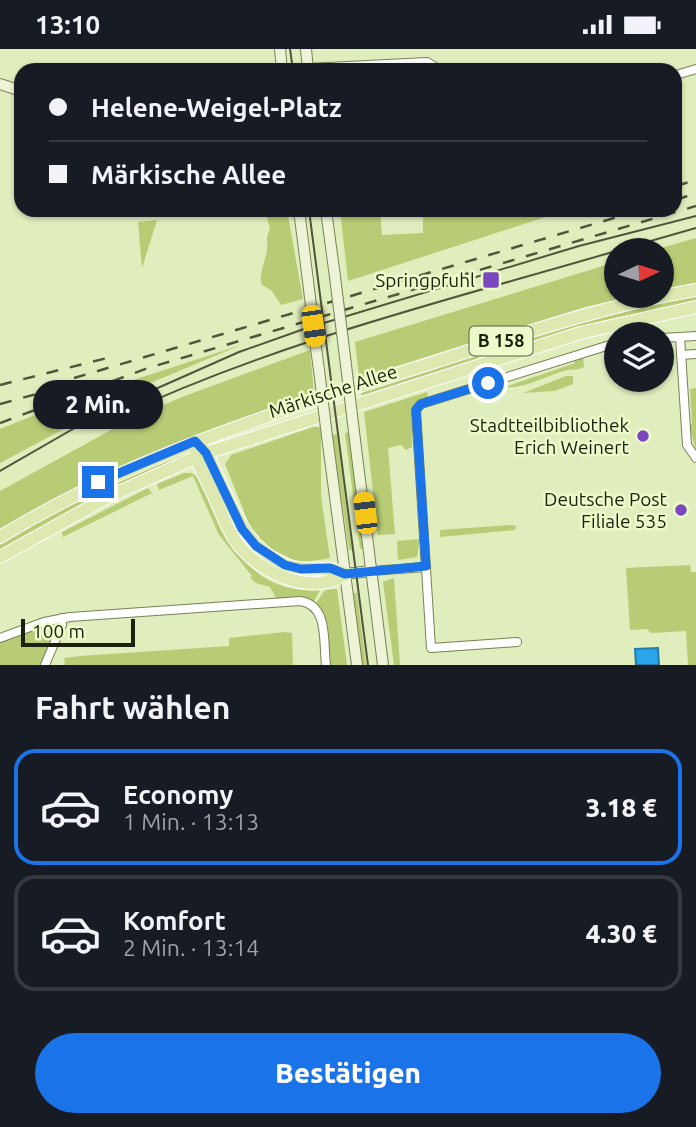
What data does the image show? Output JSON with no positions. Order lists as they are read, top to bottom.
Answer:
{
  "streets": {
    "main road": ["B 158", "Märkische Allee"]
  },
  "places": {
    "transit": ["Springpfuhl"],
    "other": ["Stadtteilbibliothek Erich Weinert", "Deutsche Post Filiale 535"]
  },
  "scale_bar": "100 m",
  "north": "right",
  "page": {
    "status": "13:10",
    "banner": ["Helene-Weigel-Platz", "Märkische Allee"],
    "bubble": "2 Min.",
    "scale": "100 m",
    "heading": "Fahrt wählen",
    "list": [
      {
        "name": "Economy",
        "note": "1 Min. · 13:13",
        "value": "3.18 €"
      },
      {
        "name": "Komfort",
        "note": "2 Min. · 13:14",
        "value": "4.30 €"
      }
    ],
    "buttons": "Bestätigen"
  }
}
